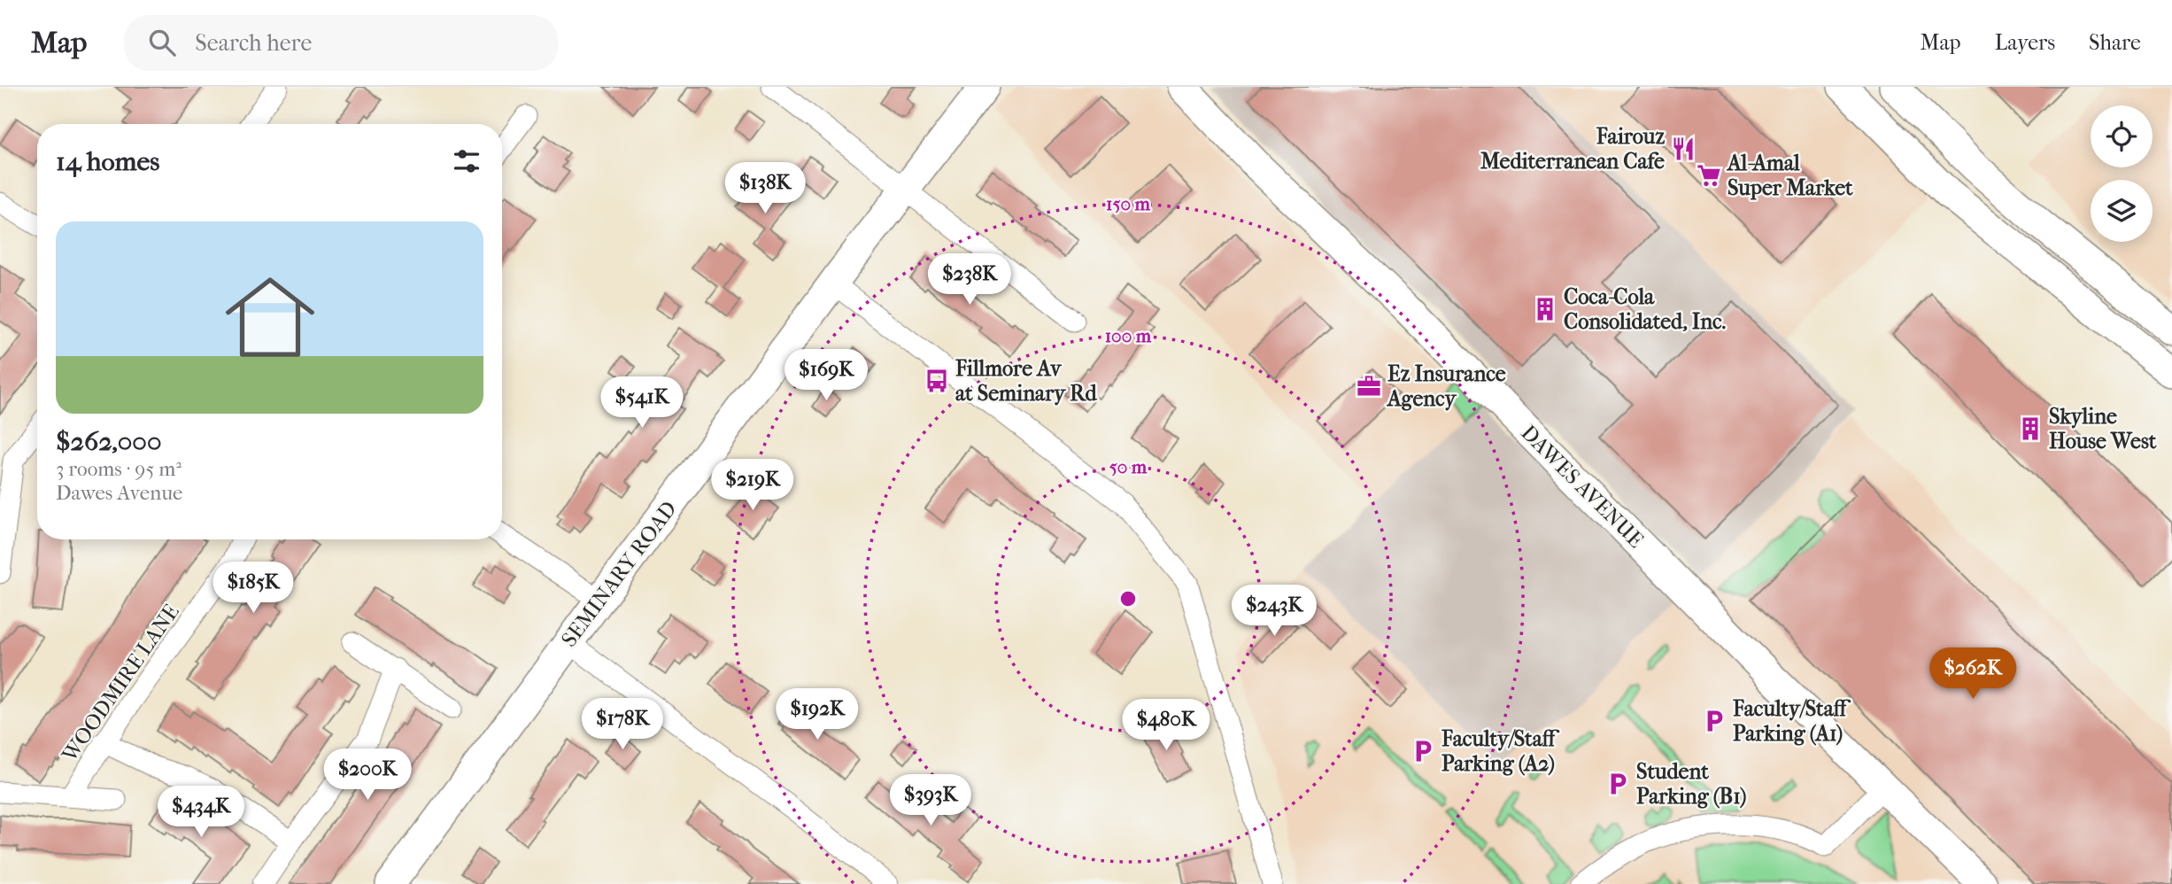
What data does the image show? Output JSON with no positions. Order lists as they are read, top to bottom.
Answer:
{
  "streets": {
    "main road": ["DAWES AVENUE", "SEMINARY ROAD"],
    "street": ["WOODMIRE LANE"]
  },
  "places": {
    "restaurant": ["Fairouz Mediterranean Cafe"],
    "supermarket": ["Al-Amal Super Market"],
    "building": ["Coca-Cola Consolidated, Inc.", "Skyline House West"],
    "bus stop": ["Fillmore Av at Seminary Rd"],
    "office": ["Ez Insurance Agency"],
    "parking": ["Faculty/Staff Parking (A1)", "Faculty/Staff Parking (A2)", "Student Parking (B1)"]
  },
  "page": {
    "header": "Map",
    "search": "Search here",
    "nav": ["Map", "Layers", "Share"],
    "heading": "14 homes",
    "price": [
      "$138K",
      "$238K",
      "$169K",
      "$541K",
      "$219K",
      "$185K",
      "$243K",
      "$262K",
      "$192K",
      "$178K",
      "$480K",
      "$200K",
      "$393K",
      "$434K"
    ],
    "list": [
      {
        "name": "$262,000",
        "note": "3 rooms · 95 m² · Dawes Avenue"
      }
    ]
  },
  "rings": ["150 m", "100 m", "50 m"]
}
